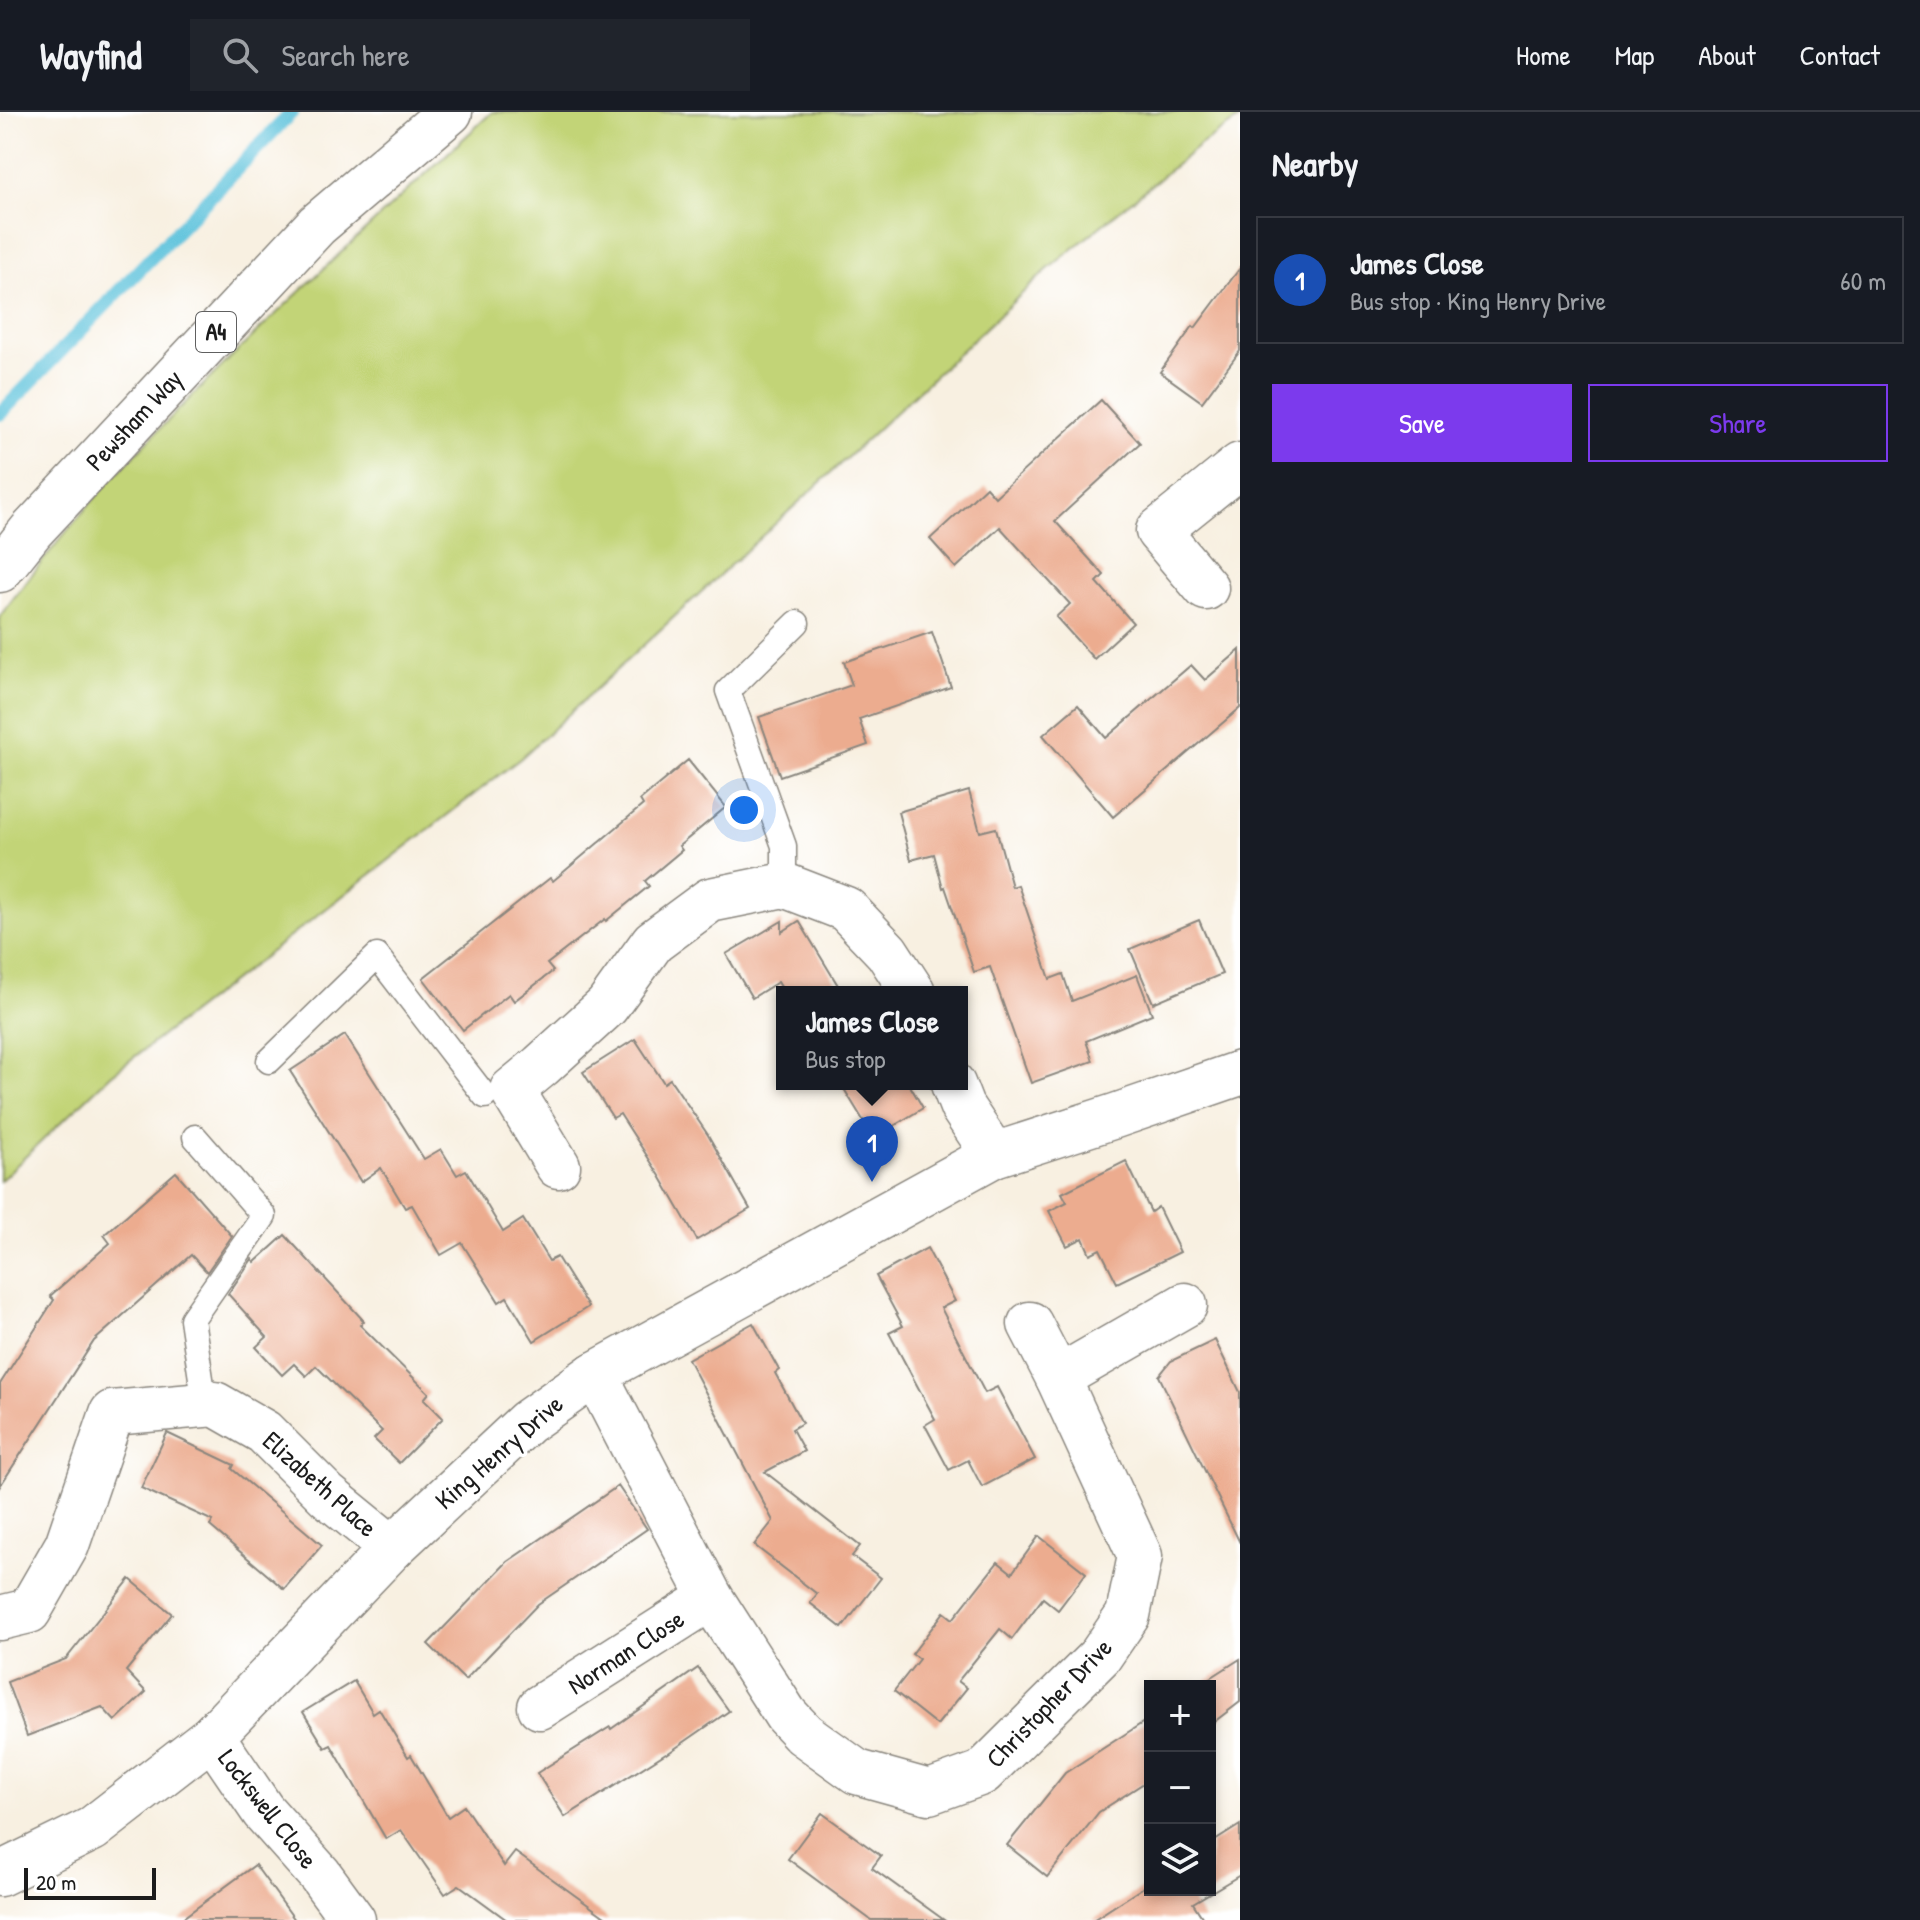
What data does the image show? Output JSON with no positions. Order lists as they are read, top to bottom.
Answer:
{
  "streets": {
    "street": [
      "A4",
      "Pewsham Way",
      "King Henry Drive",
      "Elizabeth Place",
      "Norman Close",
      "Christopher Drive",
      "Lockswell Close"
    ]
  },
  "crossings": [
    ["King Henry Drive", "Elizabeth Place"],
    ["King Henry Drive", "Christopher Drive"],
    ["King Henry Drive", "Lockswell Close"],
    ["Norman Close", "Christopher Drive"]
  ],
  "scale_bar": "20 m",
  "page": {
    "header": "Wayfind",
    "search": "Search here",
    "nav": [
      "Home",
      "Map",
      "About",
      "Contact"
    ],
    "heading": "Nearby",
    "list": [
      {
        "mark": "1",
        "name": "James Close",
        "note": "Bus stop · King Henry Drive",
        "value": "60 m"
      }
    ],
    "buttons": ["Save", "Share"],
    "popup": ["James Close", "Bus stop"],
    "pins": "1",
    "map_buttons": ["+", "−"],
    "scale": "20 m"
  }
}
